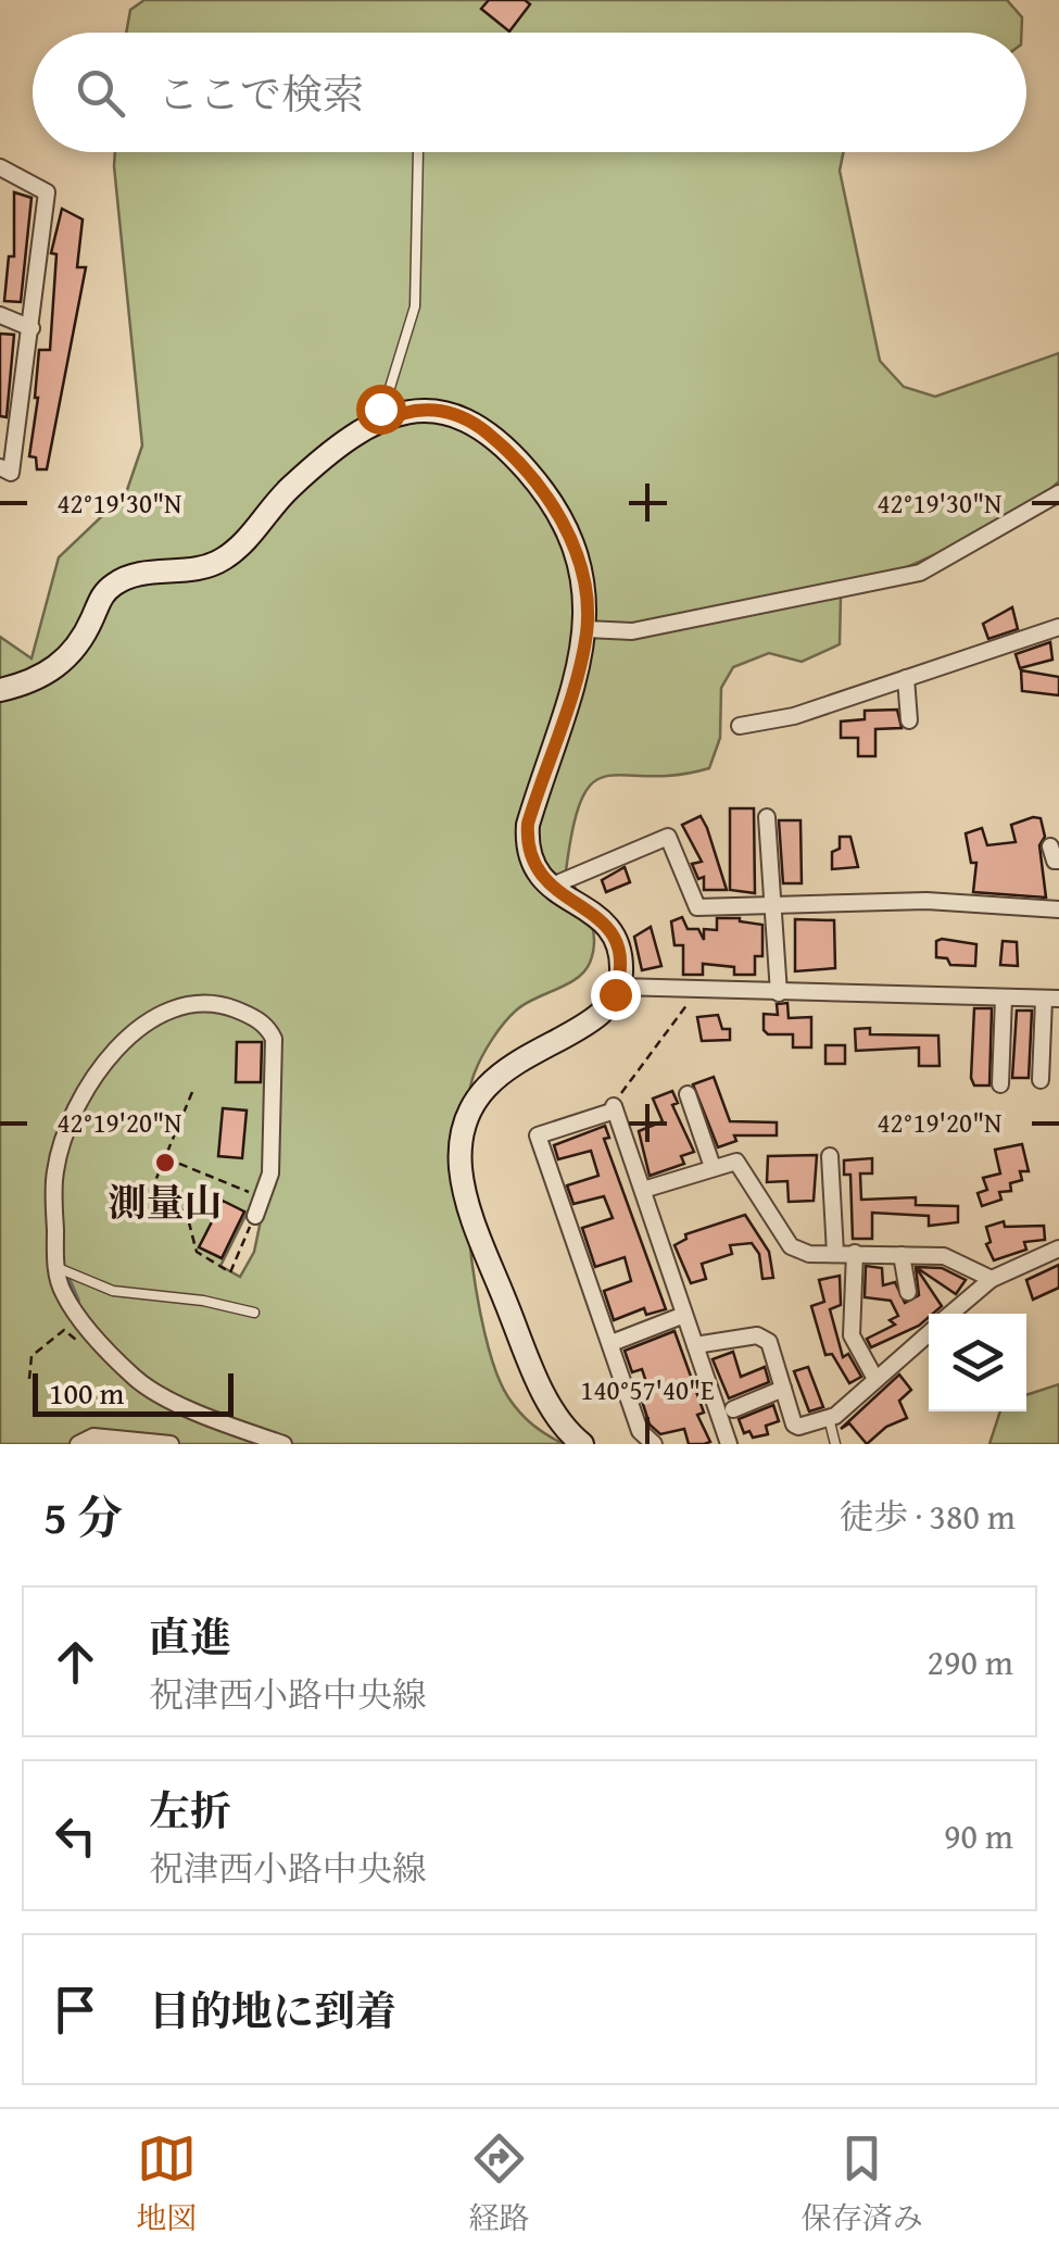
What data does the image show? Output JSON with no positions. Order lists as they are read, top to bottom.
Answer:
{
  "places": ["測量山"],
  "scale_bar": "100 m",
  "page": {
    "search": "ここで検索",
    "scale": "100 m",
    "heading": ["5 分", "徒歩 · 380 m"],
    "list": [
      ["直進", "祝津西小路中央線", "290 m"],
      ["左折", "祝津西小路中央線", "90 m"],
      "目的地に到着"
    ],
    "nav": ["地図", "経路", "保存済み"]
  },
  "coordinates": ["42°19'30\"N", "42°19'20\"N", "140°57'40\"E"]
}
